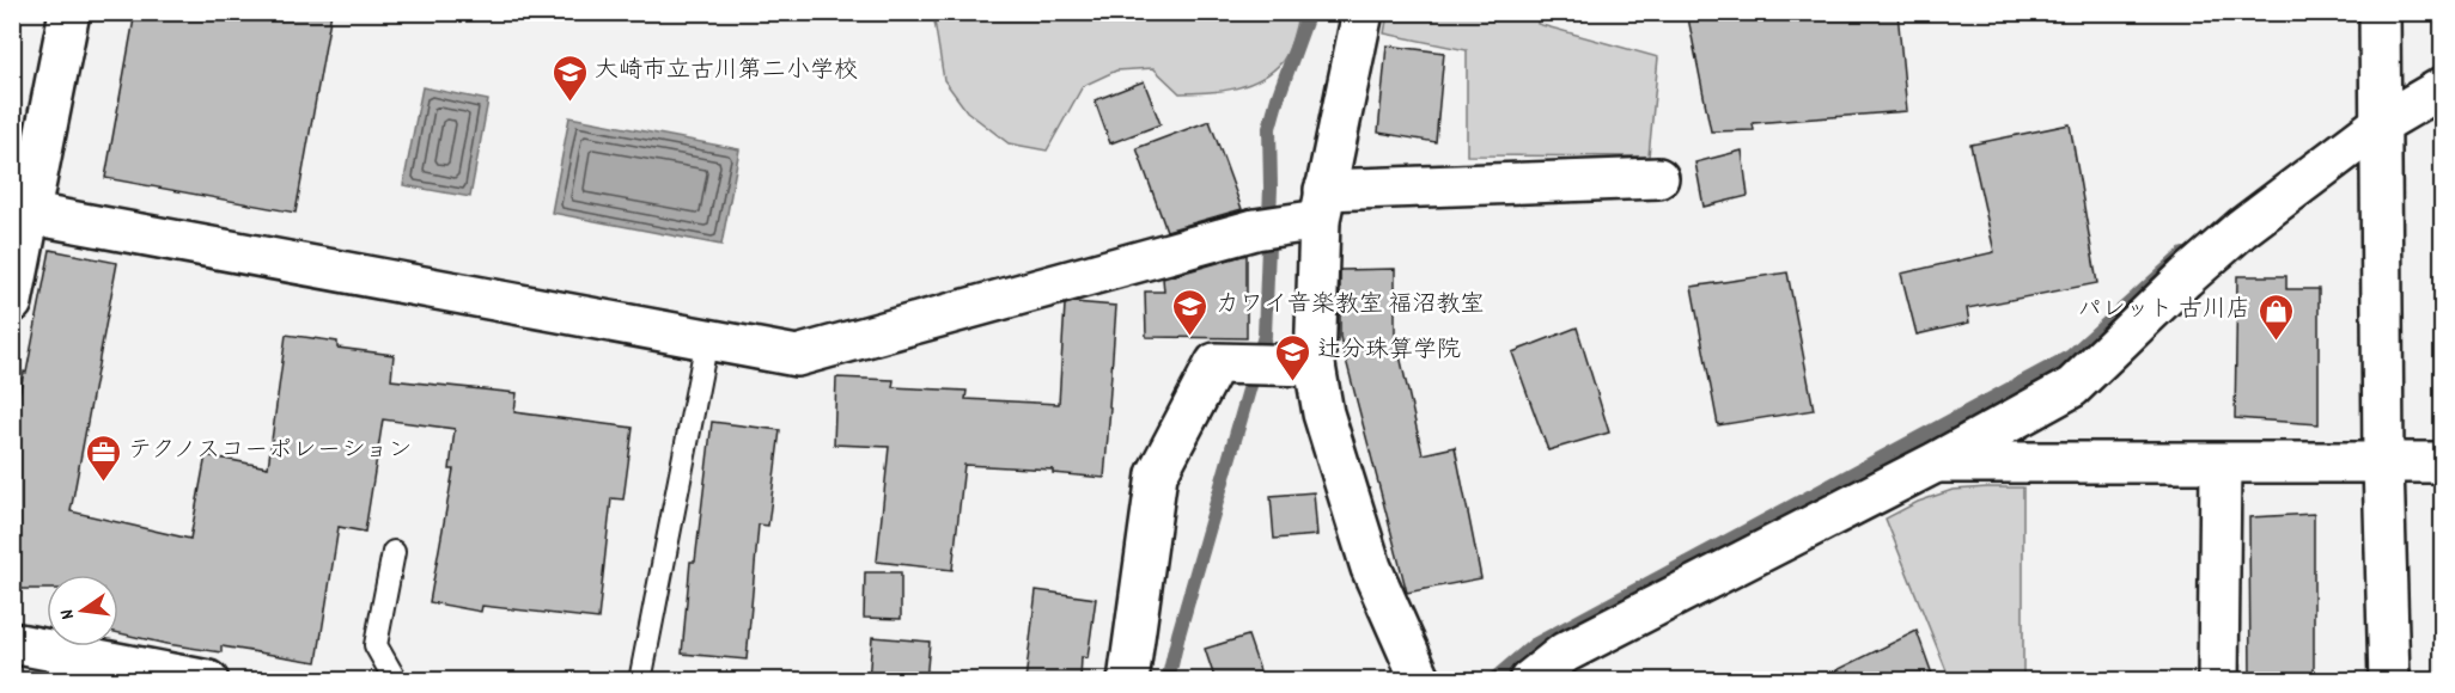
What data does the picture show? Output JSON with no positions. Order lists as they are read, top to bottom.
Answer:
{
  "places": {
    "school or university": ["大崎市立古川第二小学校", "カワイ音楽教室 福沼教室", "辻分珠算学院"],
    "shop": ["パレット 古川店"],
    "office": ["テクノスコーポレーション"]
  },
  "north": "left"
}
